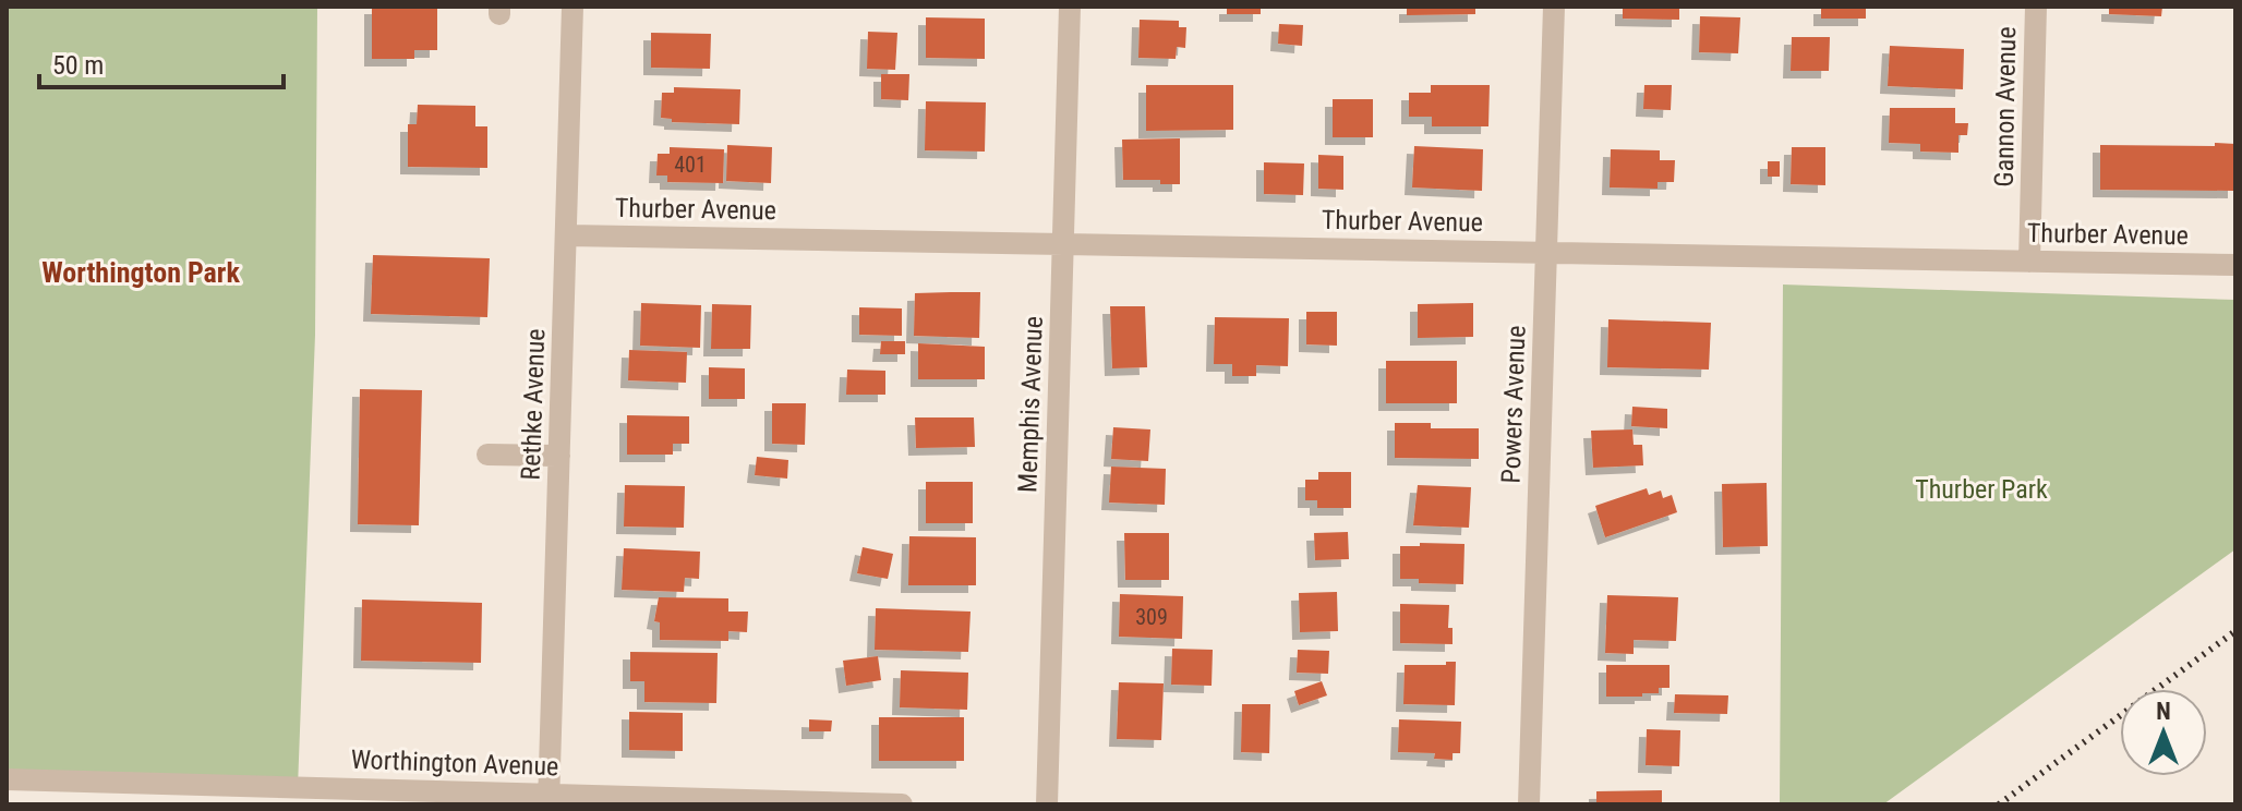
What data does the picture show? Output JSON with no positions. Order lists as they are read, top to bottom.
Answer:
{
  "streets": {
    "street": [
      "Gannon Avenue",
      "Thurber Avenue",
      "Rethke Avenue",
      "Memphis Avenue",
      "Powers Avenue",
      "Worthington Avenue"
    ]
  },
  "crossings": [
    ["Gannon Avenue", "Thurber Avenue"],
    ["Thurber Avenue", "Rethke Avenue"],
    ["Thurber Avenue", "Memphis Avenue"],
    ["Thurber Avenue", "Powers Avenue"],
    ["Rethke Avenue", "Worthington Avenue"]
  ],
  "districts": ["Worthington Park"],
  "parks": ["Thurber Park"],
  "house_numbers": ["401", "309"],
  "scale_bar": "50 m",
  "north": "top"
}
